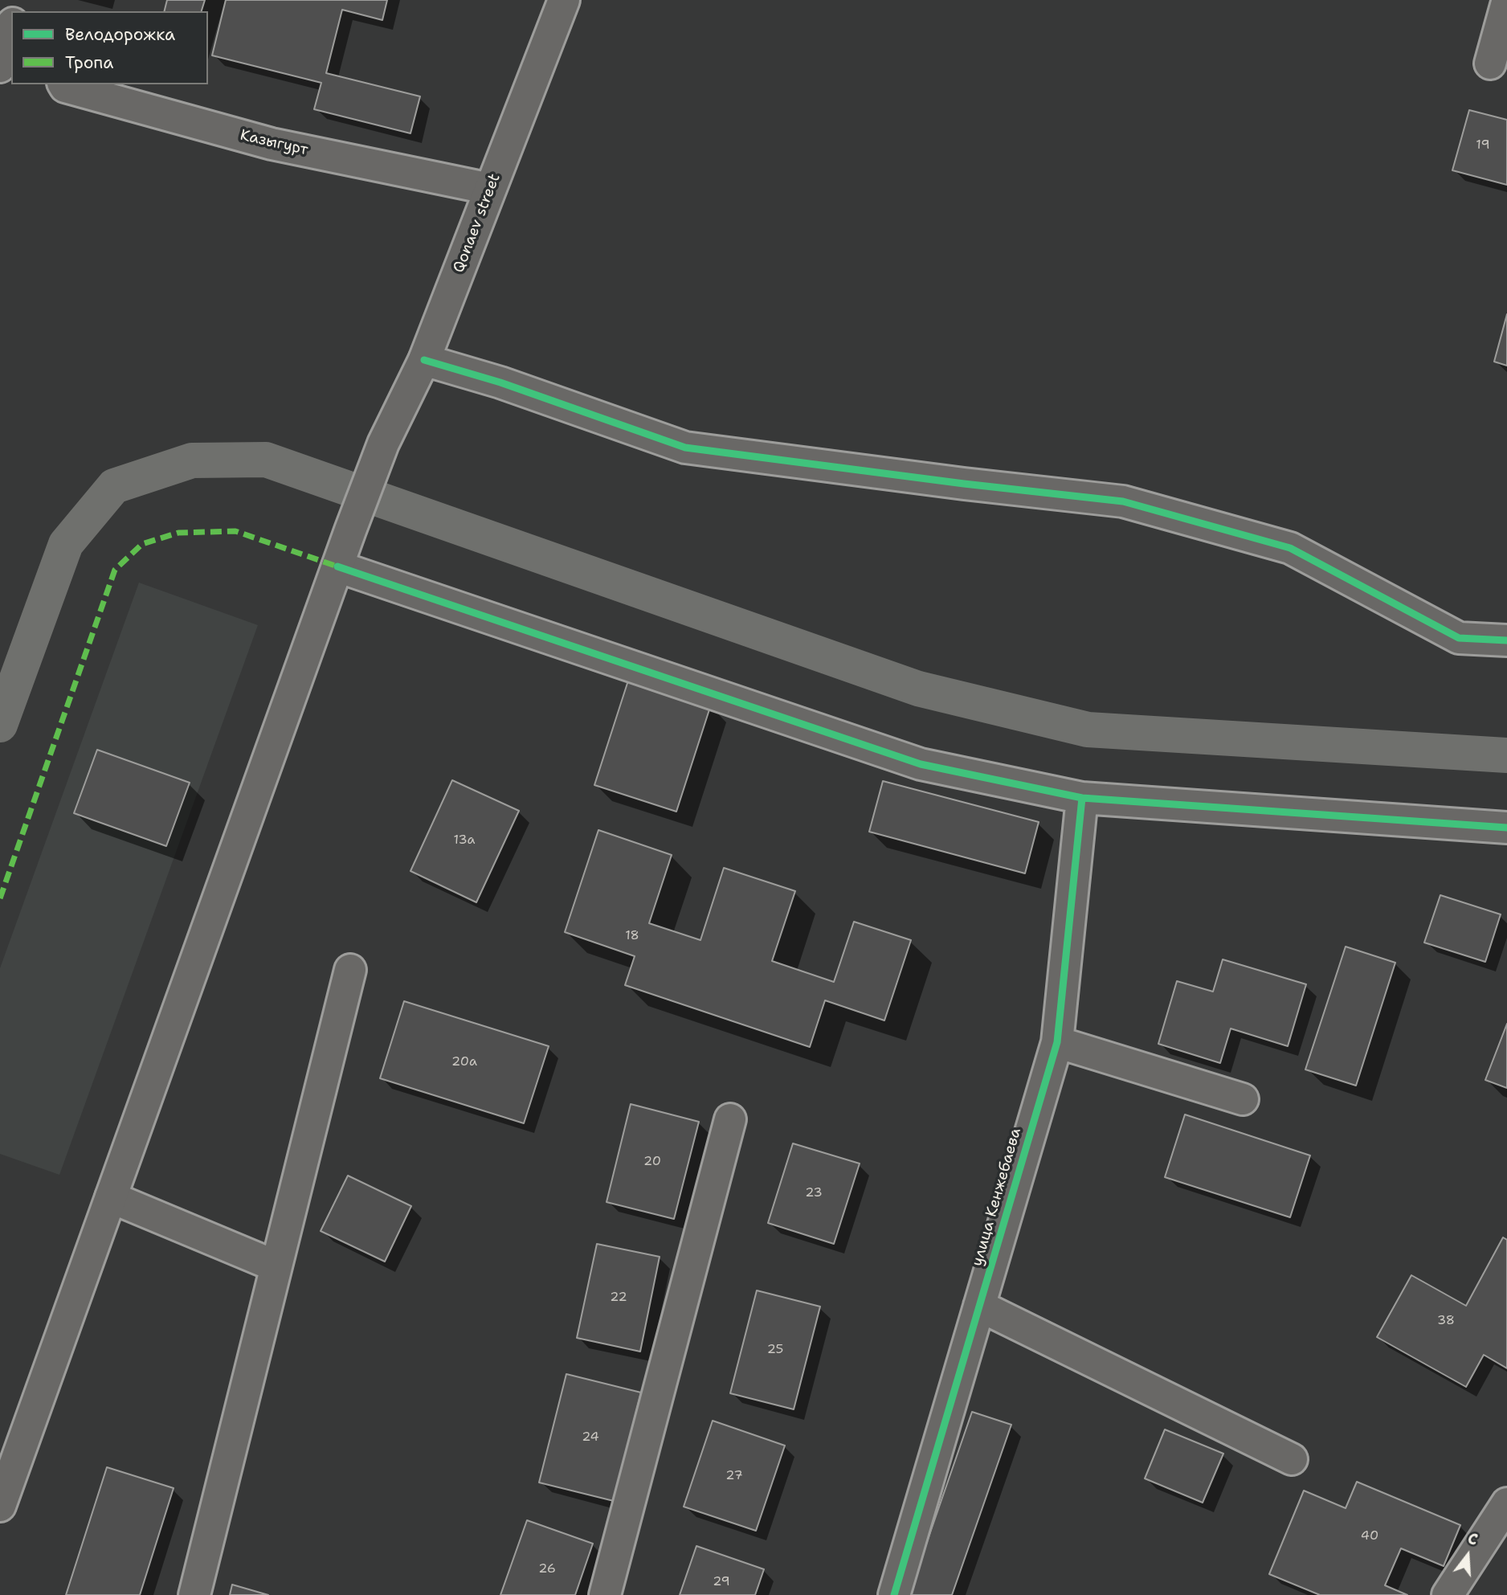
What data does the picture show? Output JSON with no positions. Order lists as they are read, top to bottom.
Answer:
{
  "streets": {
    "street": ["Казыгурт", "Qonaev street", "улица Кенжебаева"]
  },
  "crossings": [
    ["Казыгурт", "Qonaev street"]
  ],
  "house_numbers": [
    "19",
    "13а",
    "18",
    "20а",
    "20",
    "23",
    "22",
    "38",
    "25",
    "24",
    "27",
    "40",
    "26",
    "29"
  ],
  "legend": ["Велодорожка", "Тропа"],
  "north": "top"
}
